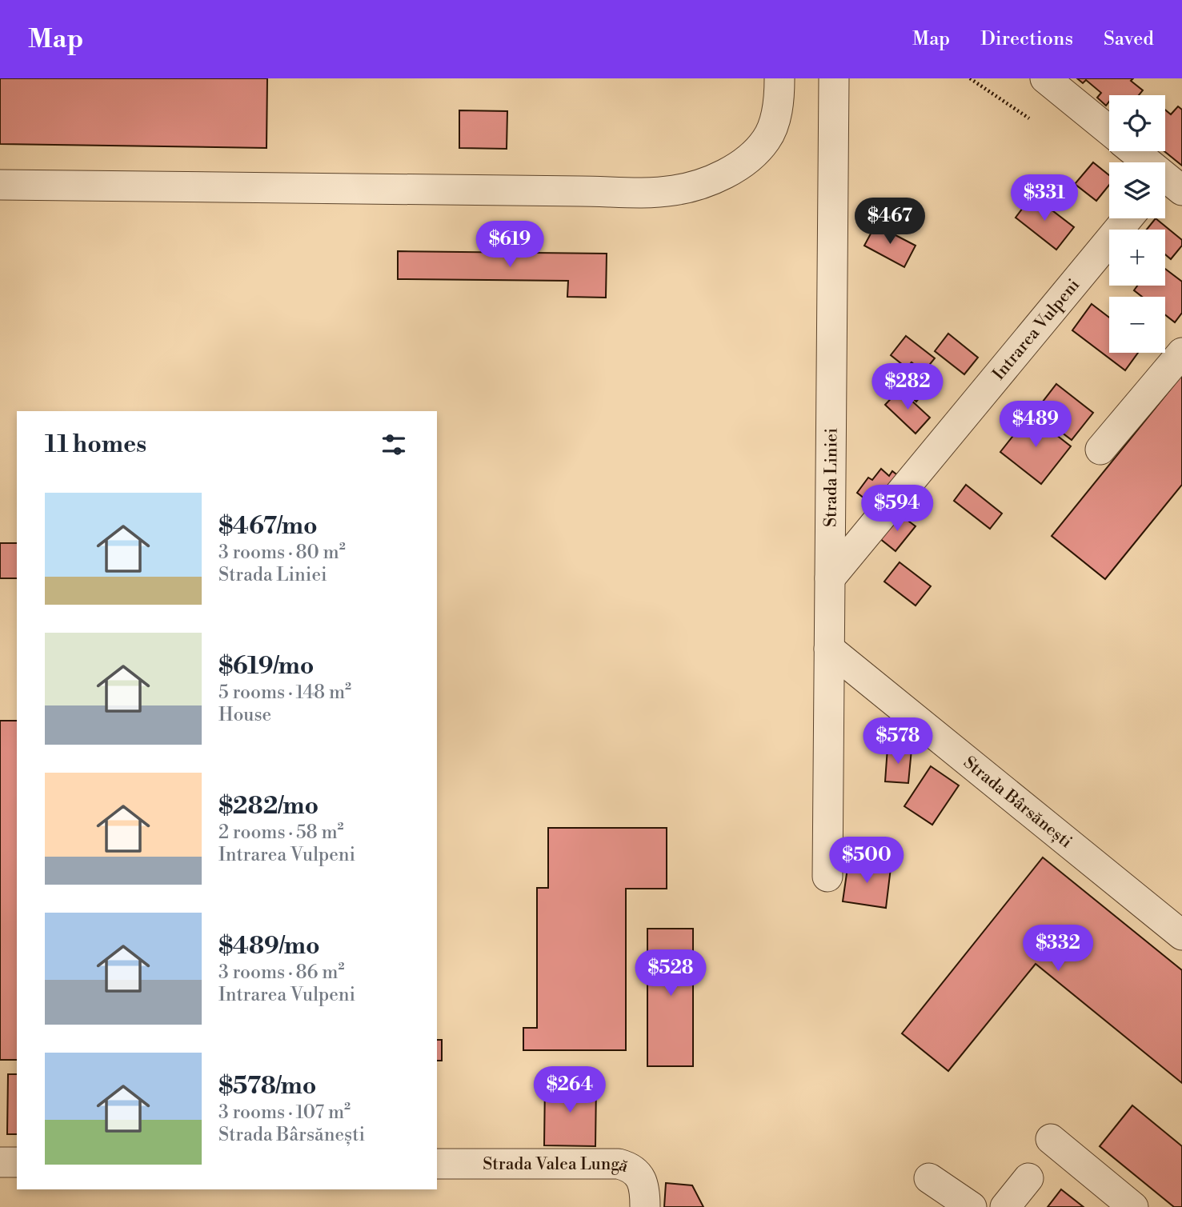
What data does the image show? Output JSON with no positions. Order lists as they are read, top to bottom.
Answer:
{
  "streets": {
    "street": [
      "Intrarea Vulpeni",
      "Strada Liniei",
      "Strada Bârsănești",
      "Strada Valea Lungă"
    ]
  },
  "crossings": [
    ["Intrarea Vulpeni", "Strada Liniei"],
    ["Strada Liniei", "Strada Bârsănești"]
  ],
  "page": {
    "header": "Map",
    "nav": ["Map", "Directions", "Saved"],
    "map_buttons": ["+", "−"],
    "price": [
      "$331",
      "$467",
      "$619",
      "$282",
      "$489",
      "$594",
      "$578",
      "$500",
      "$332",
      "$528",
      "$264"
    ],
    "heading": "11 homes",
    "list": [
      {
        "name": "$467/mo",
        "note": "3 rooms · 80 m² · Strada Liniei"
      },
      {
        "name": "$619/mo",
        "note": "5 rooms · 148 m² · House"
      },
      {
        "name": "$282/mo",
        "note": "2 rooms · 58 m² · Intrarea Vulpeni"
      },
      {
        "name": "$489/mo",
        "note": "3 rooms · 86 m² · Intrarea Vulpeni"
      },
      {
        "name": "$578/mo",
        "note": "3 rooms · 107 m² · Strada Bârsănești"
      }
    ]
  }
}
